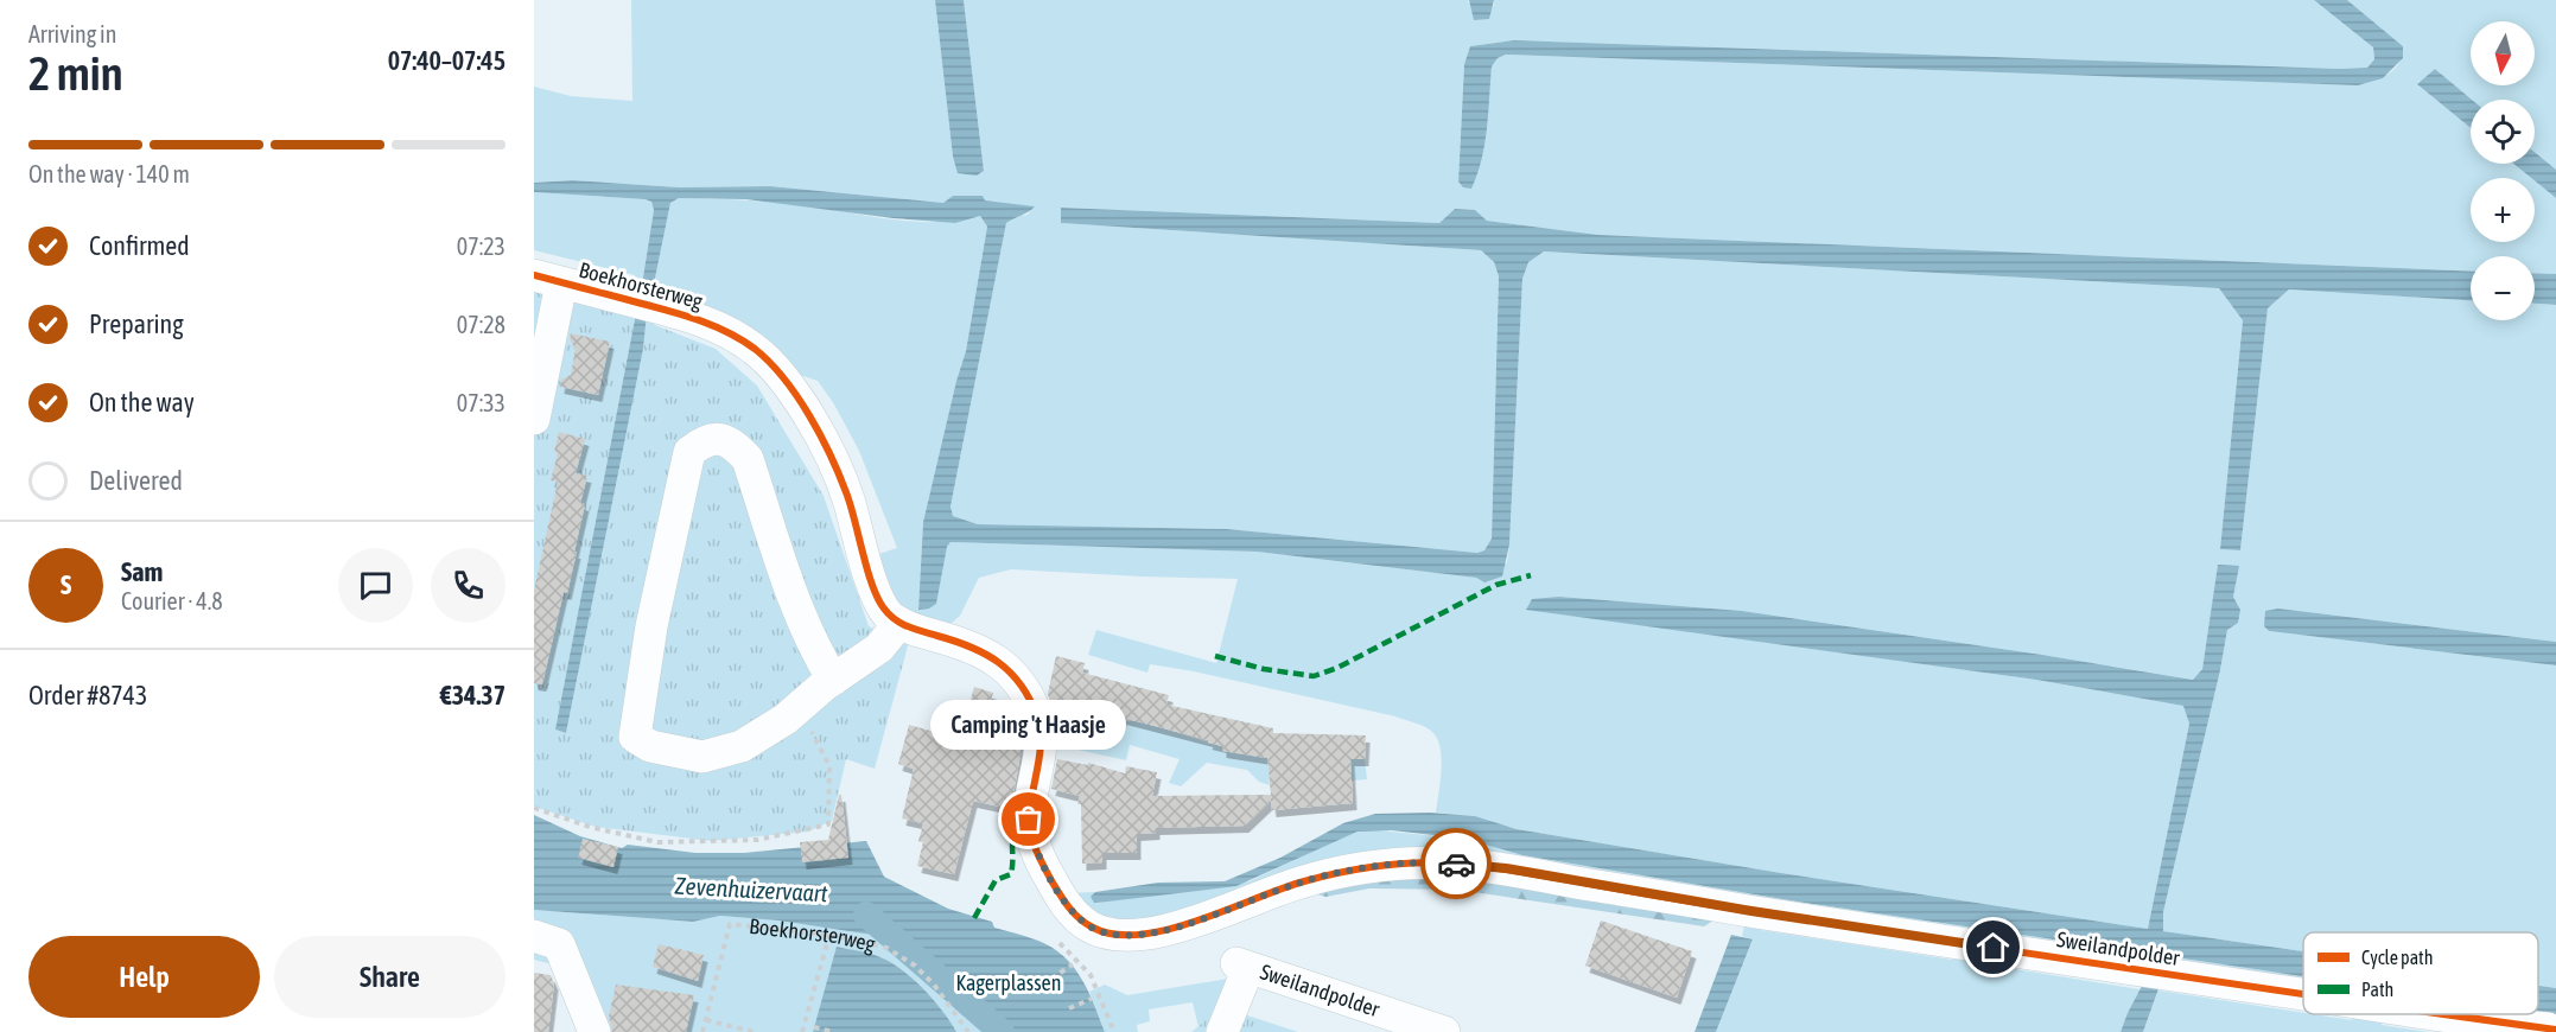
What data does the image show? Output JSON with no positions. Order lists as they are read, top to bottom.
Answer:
{
  "streets": {
    "street": ["Boekhorsterweg", "Sweilandpolder"]
  },
  "crossings": [
    ["Boekhorsterweg", "Sweilandpolder"]
  ],
  "water": ["Zevenhuizervaart"],
  "parks": ["Kagerplassen"],
  "places": ["Camping 't Haasje"],
  "legend": ["Cycle path", "Path"],
  "north": "bottom",
  "page": {
    "heading": ["2 min", "Arriving in", "07:40–07:45"],
    "panel": [
      "Sam",
      "Courier · 4.8",
      "Order #8743",
      "€34.37"
    ],
    "map_buttons": ["+", "−"],
    "bar": "On the way · 140 m",
    "list": [
      ["Confirmed", "07:23"],
      ["Preparing", "07:28"],
      ["On the way", "07:33"],
      "Delivered"
    ],
    "round": "S",
    "bubble": "Camping 't Haasje",
    "buttons": ["Help", "Share"]
  }
}
